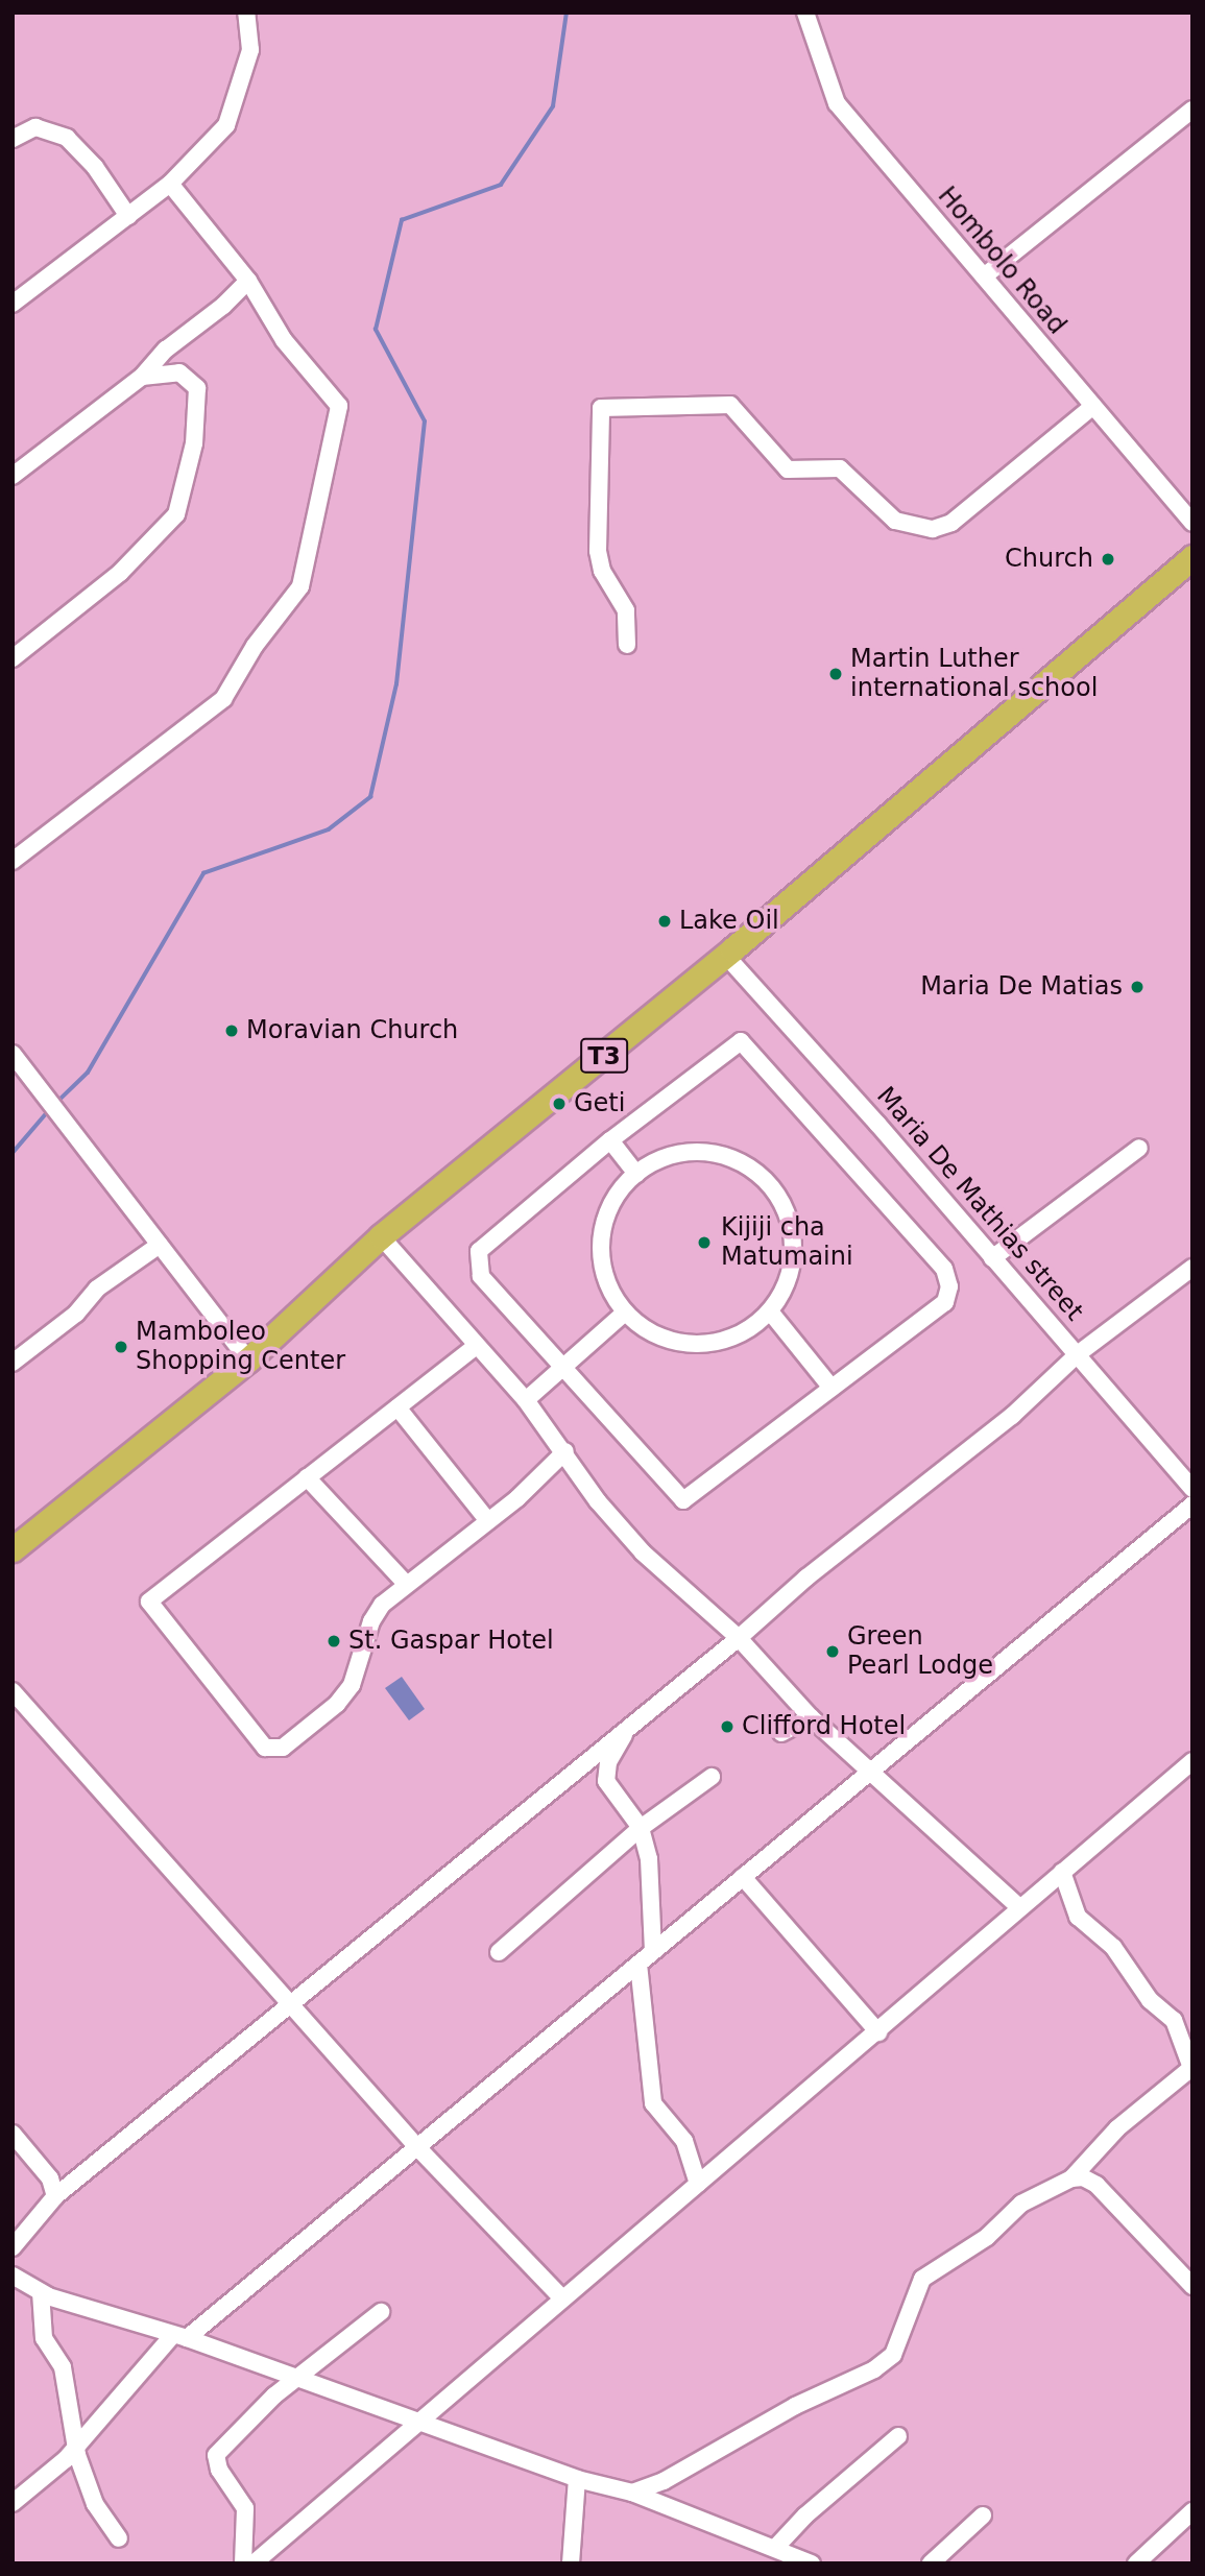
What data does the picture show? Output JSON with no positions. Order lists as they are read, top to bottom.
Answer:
{
  "streets": {
    "highway": ["T3"],
    "street": ["Hombolo Road", "Maria De Mathias street"]
  },
  "crossings": [
    ["T3", "Maria De Mathias street"]
  ],
  "places": [
    "Church",
    "Martin Luther international school",
    "Lake Oil",
    "Maria De Matias",
    "Moravian Church",
    "Geti",
    "Kijiji cha Matumaini",
    "Mamboleo Shopping Center",
    "St. Gaspar Hotel",
    "Green Pearl Lodge",
    "Clifford Hotel"
  ]
}
